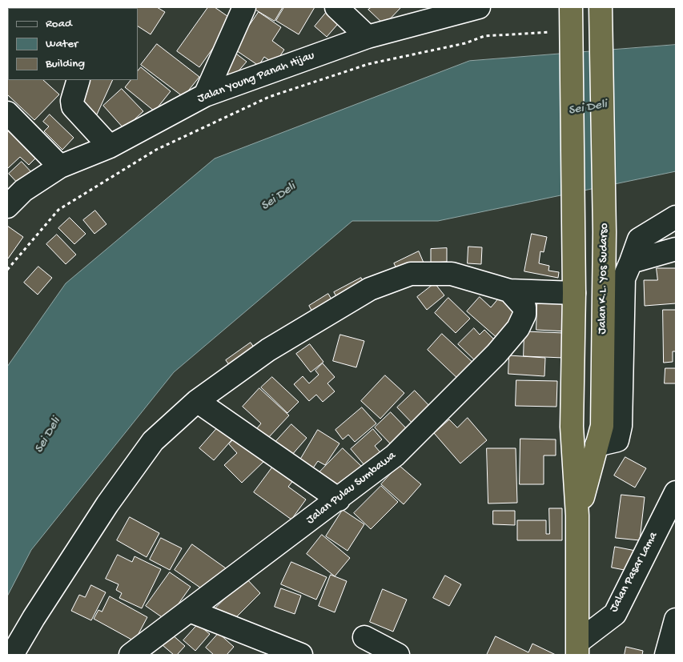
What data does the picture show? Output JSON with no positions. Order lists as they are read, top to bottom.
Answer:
{
  "streets": {
    "highway": ["Jalan K.L. Yos Sudarso"],
    "street": ["Jalan Young Panah Hijau", "Jalan Pulau Sumbawa", "Jalan Pasar Lama"]
  },
  "crossings": [
    ["Jalan K.L. Yos Sudarso", "Jalan Pasar Lama"]
  ],
  "water": ["Sei Deli"],
  "legend": ["Road", "Water", "Building"]
}
